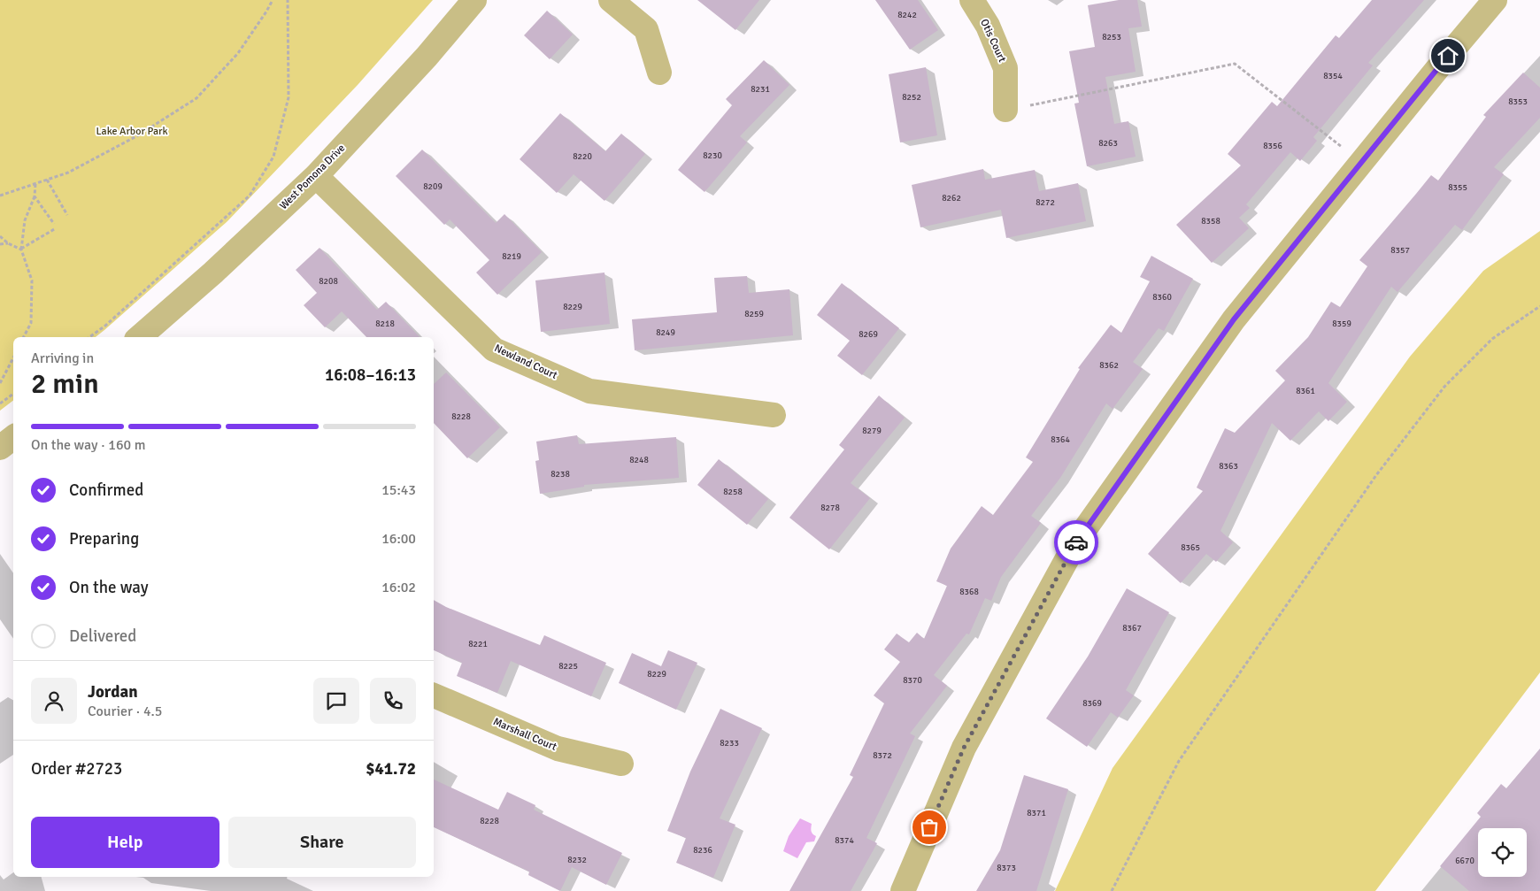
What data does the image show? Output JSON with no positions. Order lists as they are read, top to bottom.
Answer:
{
  "streets": {
    "street": [
      "Otis Court",
      "West Pomona Drive",
      "Newland Court",
      "Marshall Court"
    ]
  },
  "crossings": [
    ["West Pomona Drive", "Newland Court"]
  ],
  "parks": ["Lake Arbor Park"],
  "house_numbers": [
    "8242",
    "8253",
    "8354",
    "8231",
    "8252",
    "8353",
    "8263",
    "8356",
    "8230",
    "8220",
    "8209",
    "8355",
    "8262",
    "8272",
    "8358",
    "8357",
    "8219",
    "8208",
    "8360",
    "8229",
    "8259",
    "8218",
    "8359",
    "8249",
    "8269",
    "8362",
    "8361",
    "8228",
    "8279",
    "8364",
    "8248",
    "8363",
    "8238",
    "8258",
    "8278",
    "8365",
    "8368",
    "8367",
    "8221",
    "8225",
    "8229",
    "8370",
    "8369",
    "8233",
    "8372",
    "8371",
    "8228",
    "8374",
    "8236",
    "8232",
    "6670",
    "8373"
  ],
  "page": {
    "heading": ["2 min", "Arriving in", "16:08–16:13"],
    "panel": [
      "Jordan",
      "Courier · 4.5",
      "Order #2723",
      "$41.72"
    ],
    "bar": "On the way · 160 m",
    "list": [
      ["Confirmed", "15:43"],
      ["Preparing", "16:00"],
      ["On the way", "16:02"],
      "Delivered"
    ],
    "buttons": ["Help", "Share"]
  }
}
